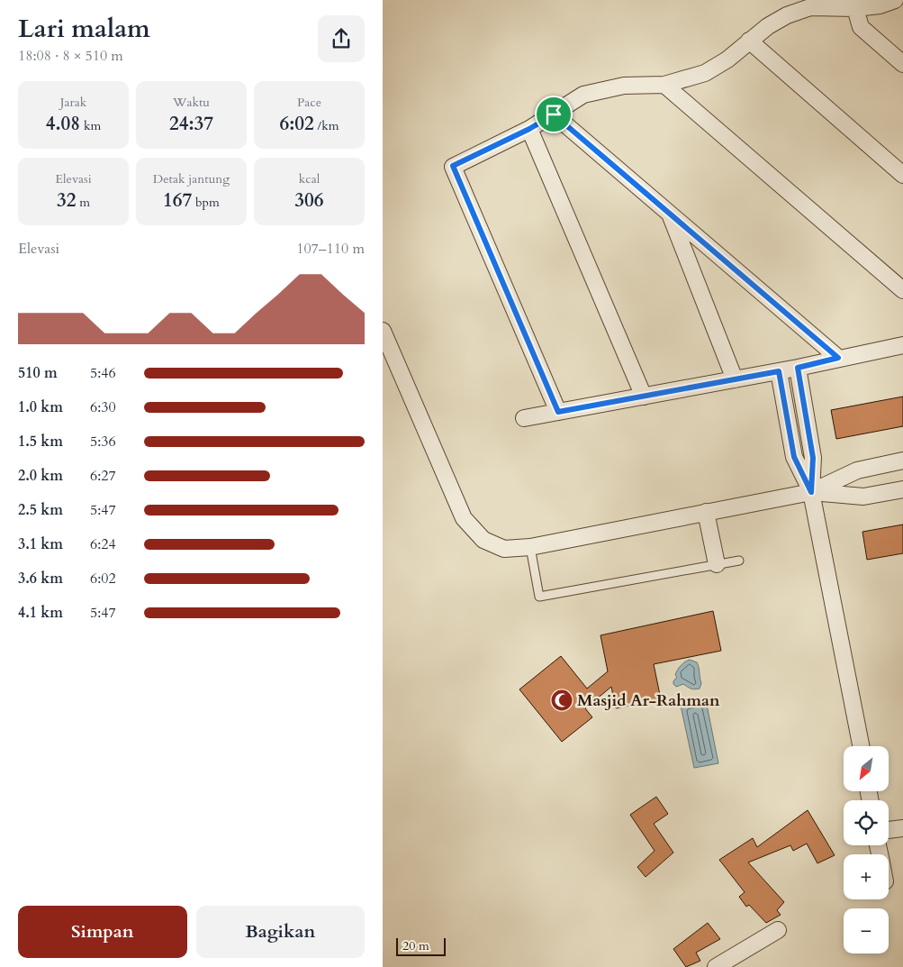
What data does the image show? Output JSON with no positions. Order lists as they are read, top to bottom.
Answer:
{
  "places": {
    "mosque": ["Masjid Ar-Rahman"]
  },
  "scale_bar": "20 m",
  "north": "bottom left",
  "page": {
    "heading": ["Lari malam", "18:08 · 8 × 510 m"],
    "stats": [
      ["Jarak", "4.08 km"],
      ["Waktu", "24:37"],
      ["Pace", "6:02 /km"],
      ["Elevasi", "32 m"],
      ["Detak jantung", "167 bpm"],
      ["kcal", "306"]
    ],
    "chart": ["Elevasi", "107–110 m"],
    "list": [
      {
        "name": "510 m",
        "note": "5:46"
      },
      {
        "name": "1.0 km",
        "note": "6:30"
      },
      {
        "name": "1.5 km",
        "note": "5:36"
      },
      {
        "name": "2.0 km",
        "note": "6:27"
      },
      {
        "name": "2.5 km",
        "note": "5:47"
      },
      {
        "name": "3.1 km",
        "note": "6:24"
      },
      {
        "name": "3.6 km",
        "note": "6:02"
      },
      {
        "name": "4.1 km",
        "note": "5:47"
      }
    ],
    "map_buttons": ["+", "−"],
    "buttons": ["Simpan", "Bagikan"],
    "scale": "20 m"
  }
}
